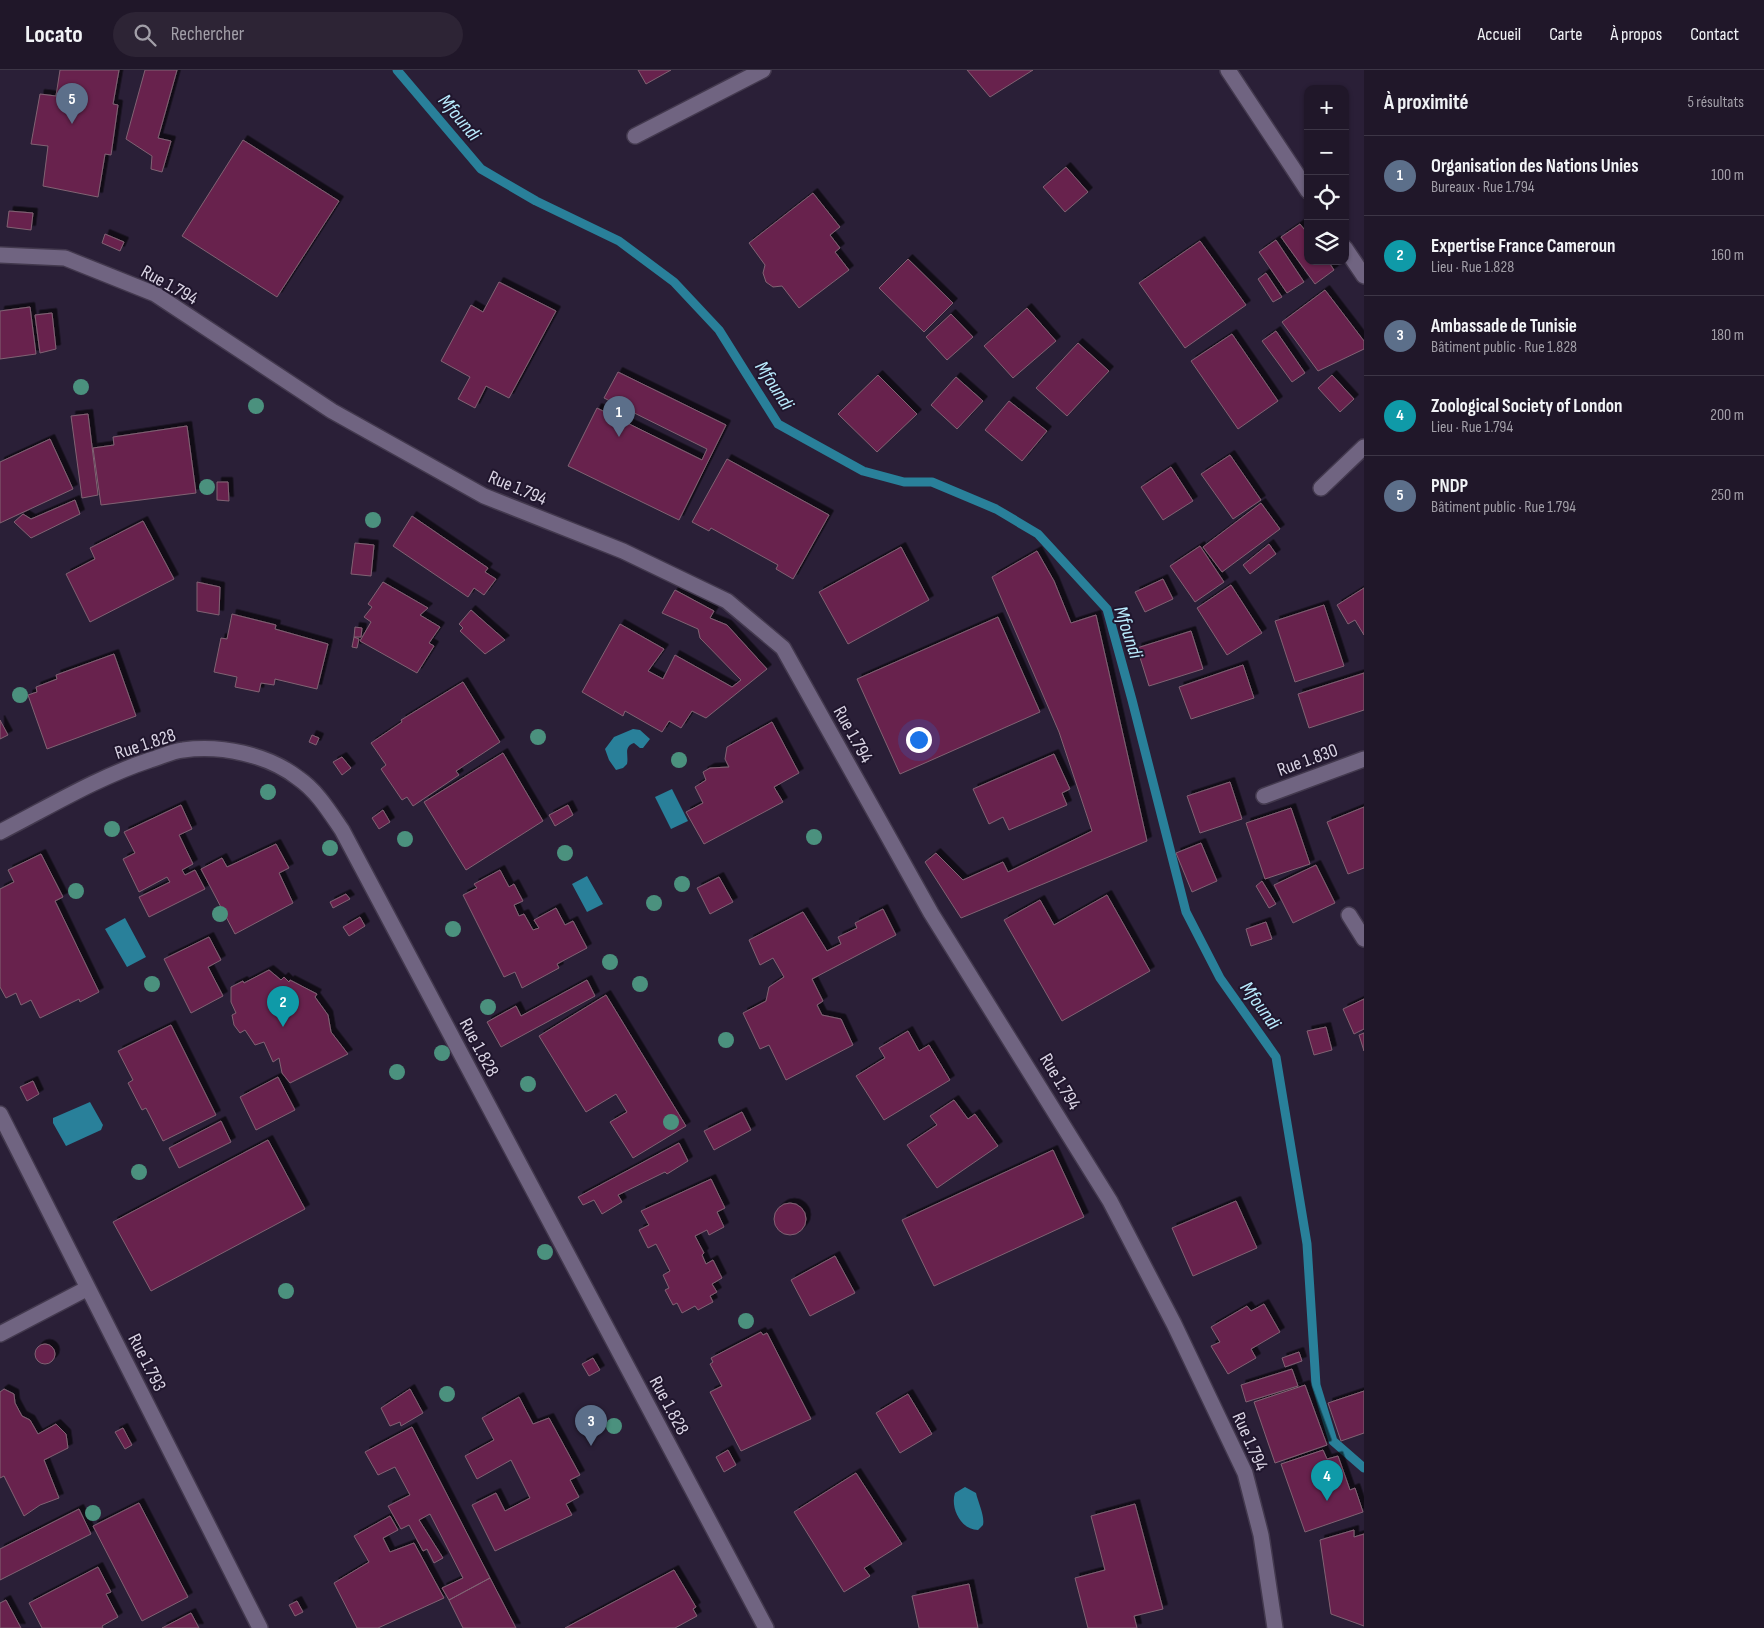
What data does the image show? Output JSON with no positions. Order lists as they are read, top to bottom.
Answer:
{
  "streets": {
    "street": [
      "Rue 1.794",
      "Rue 1.828",
      "Rue 1.830",
      "Rue 1.793"
    ]
  },
  "water": ["Mfoundi"],
  "page": {
    "header": "Locato",
    "search": "Rechercher",
    "nav": [
      "Accueil",
      "Carte",
      "À propos",
      "Contact"
    ],
    "heading": ["À proximité", "5 résultats"],
    "pins": [
      "5",
      "1",
      "2",
      "3",
      "4"
    ],
    "map_buttons": ["+", "−"],
    "list": [
      {
        "mark": "1",
        "name": "Organisation des Nations Unies",
        "note": "Bureaux · Rue 1.794",
        "value": "100 m"
      },
      {
        "mark": "2",
        "name": "Expertise France Cameroun",
        "note": "Lieu · Rue 1.828",
        "value": "160 m"
      },
      {
        "mark": "3",
        "name": "Ambassade de Tunisie",
        "note": "Bâtiment public · Rue 1.828",
        "value": "180 m"
      },
      {
        "mark": "4",
        "name": "Zoological Society of London",
        "note": "Lieu · Rue 1.794",
        "value": "200 m"
      },
      {
        "mark": "5",
        "name": "PNDP",
        "note": "Bâtiment public · Rue 1.794",
        "value": "250 m"
      }
    ]
  }
}
